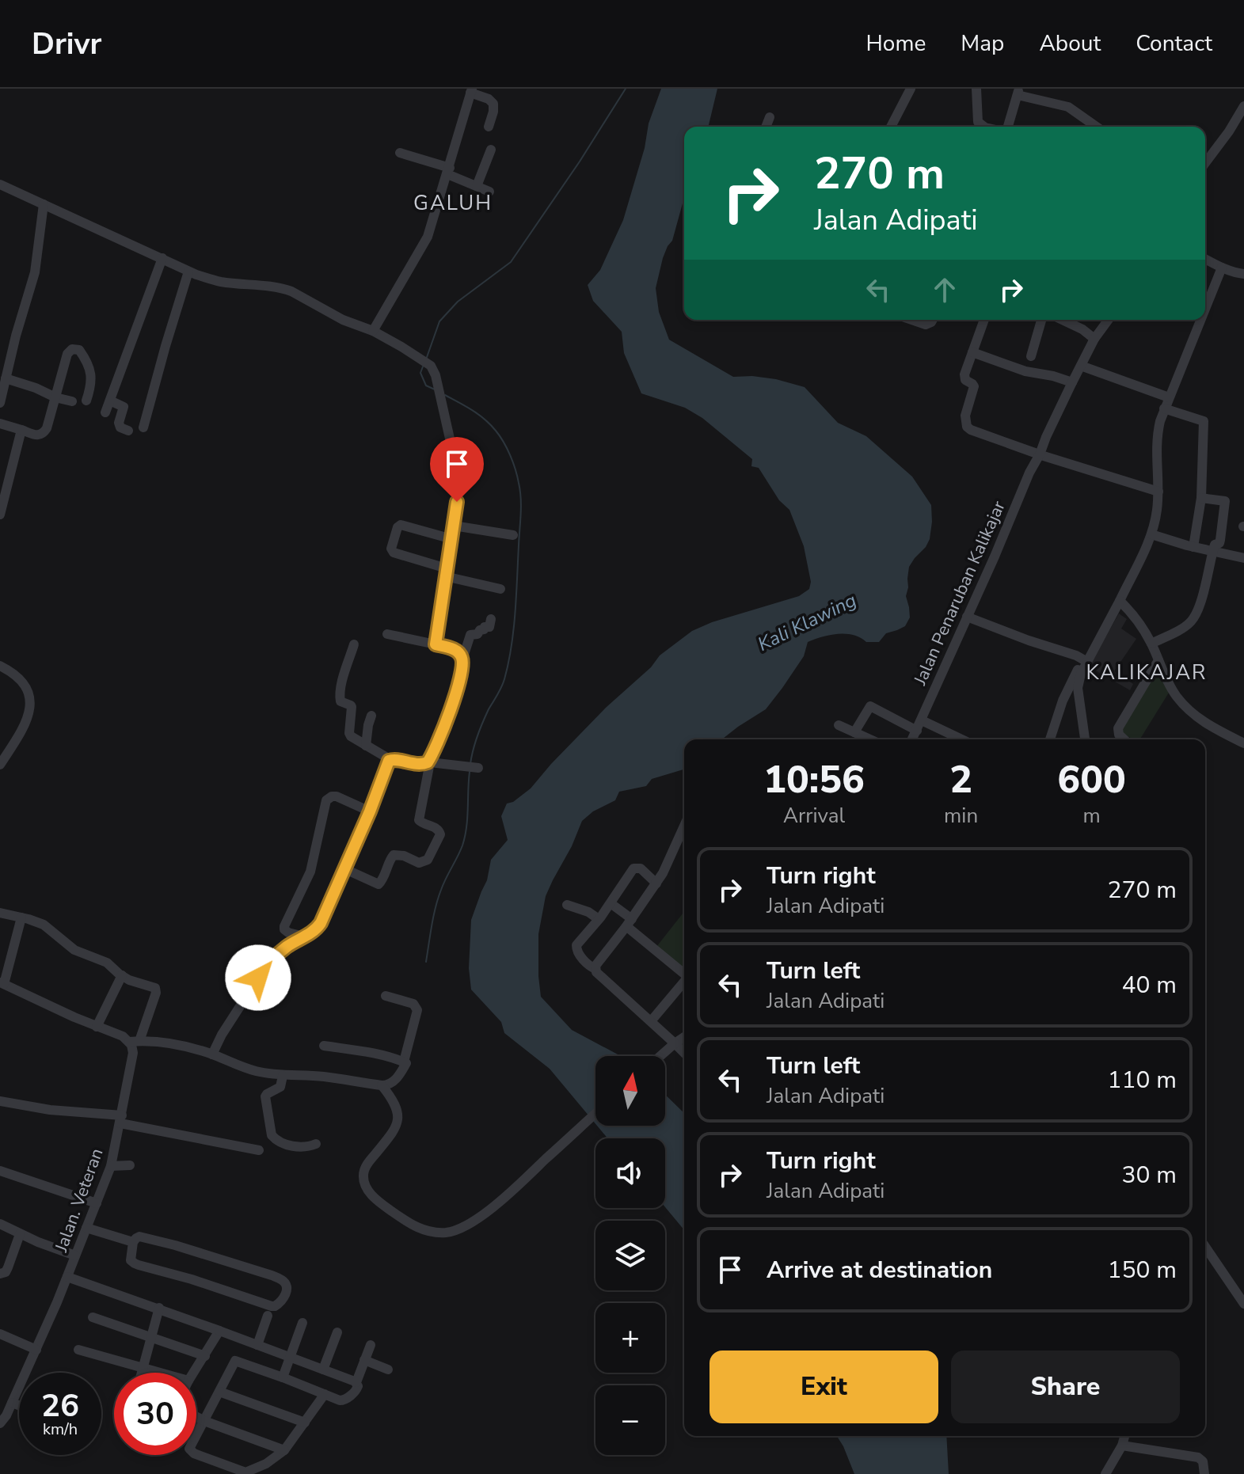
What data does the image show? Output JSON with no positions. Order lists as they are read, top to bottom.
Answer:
{
  "streets": {
    "street": ["Jalan Penaruban Kalikajar", "Jalan. Veteran"]
  },
  "districts": ["GALUH", "KALIKAJAR"],
  "water": ["Kali Klawing"],
  "north": "top",
  "page": {
    "header": "Drivr",
    "nav": [
      "Home",
      "Map",
      "About",
      "Contact"
    ],
    "turn": ["270 m", "Jalan Adipati"],
    "eta": [
      "10:56",
      "Arrival",
      "2",
      "min",
      "600",
      "m"
    ],
    "list": [
      {
        "name": "Turn right",
        "note": "Jalan Adipati",
        "value": "270 m"
      },
      {
        "name": "Turn left",
        "note": "Jalan Adipati",
        "value": "40 m"
      },
      {
        "name": "Turn left",
        "note": "Jalan Adipati",
        "value": "110 m"
      },
      {
        "name": "Turn right",
        "note": "Jalan Adipati",
        "value": "30 m"
      },
      {
        "name": "Arrive at destination",
        "value": "150 m"
      }
    ],
    "map_buttons": ["+", "−"],
    "buttons": ["Exit", "Share"],
    "speed": "26 km/h",
    "limit": "30"
  }
}
